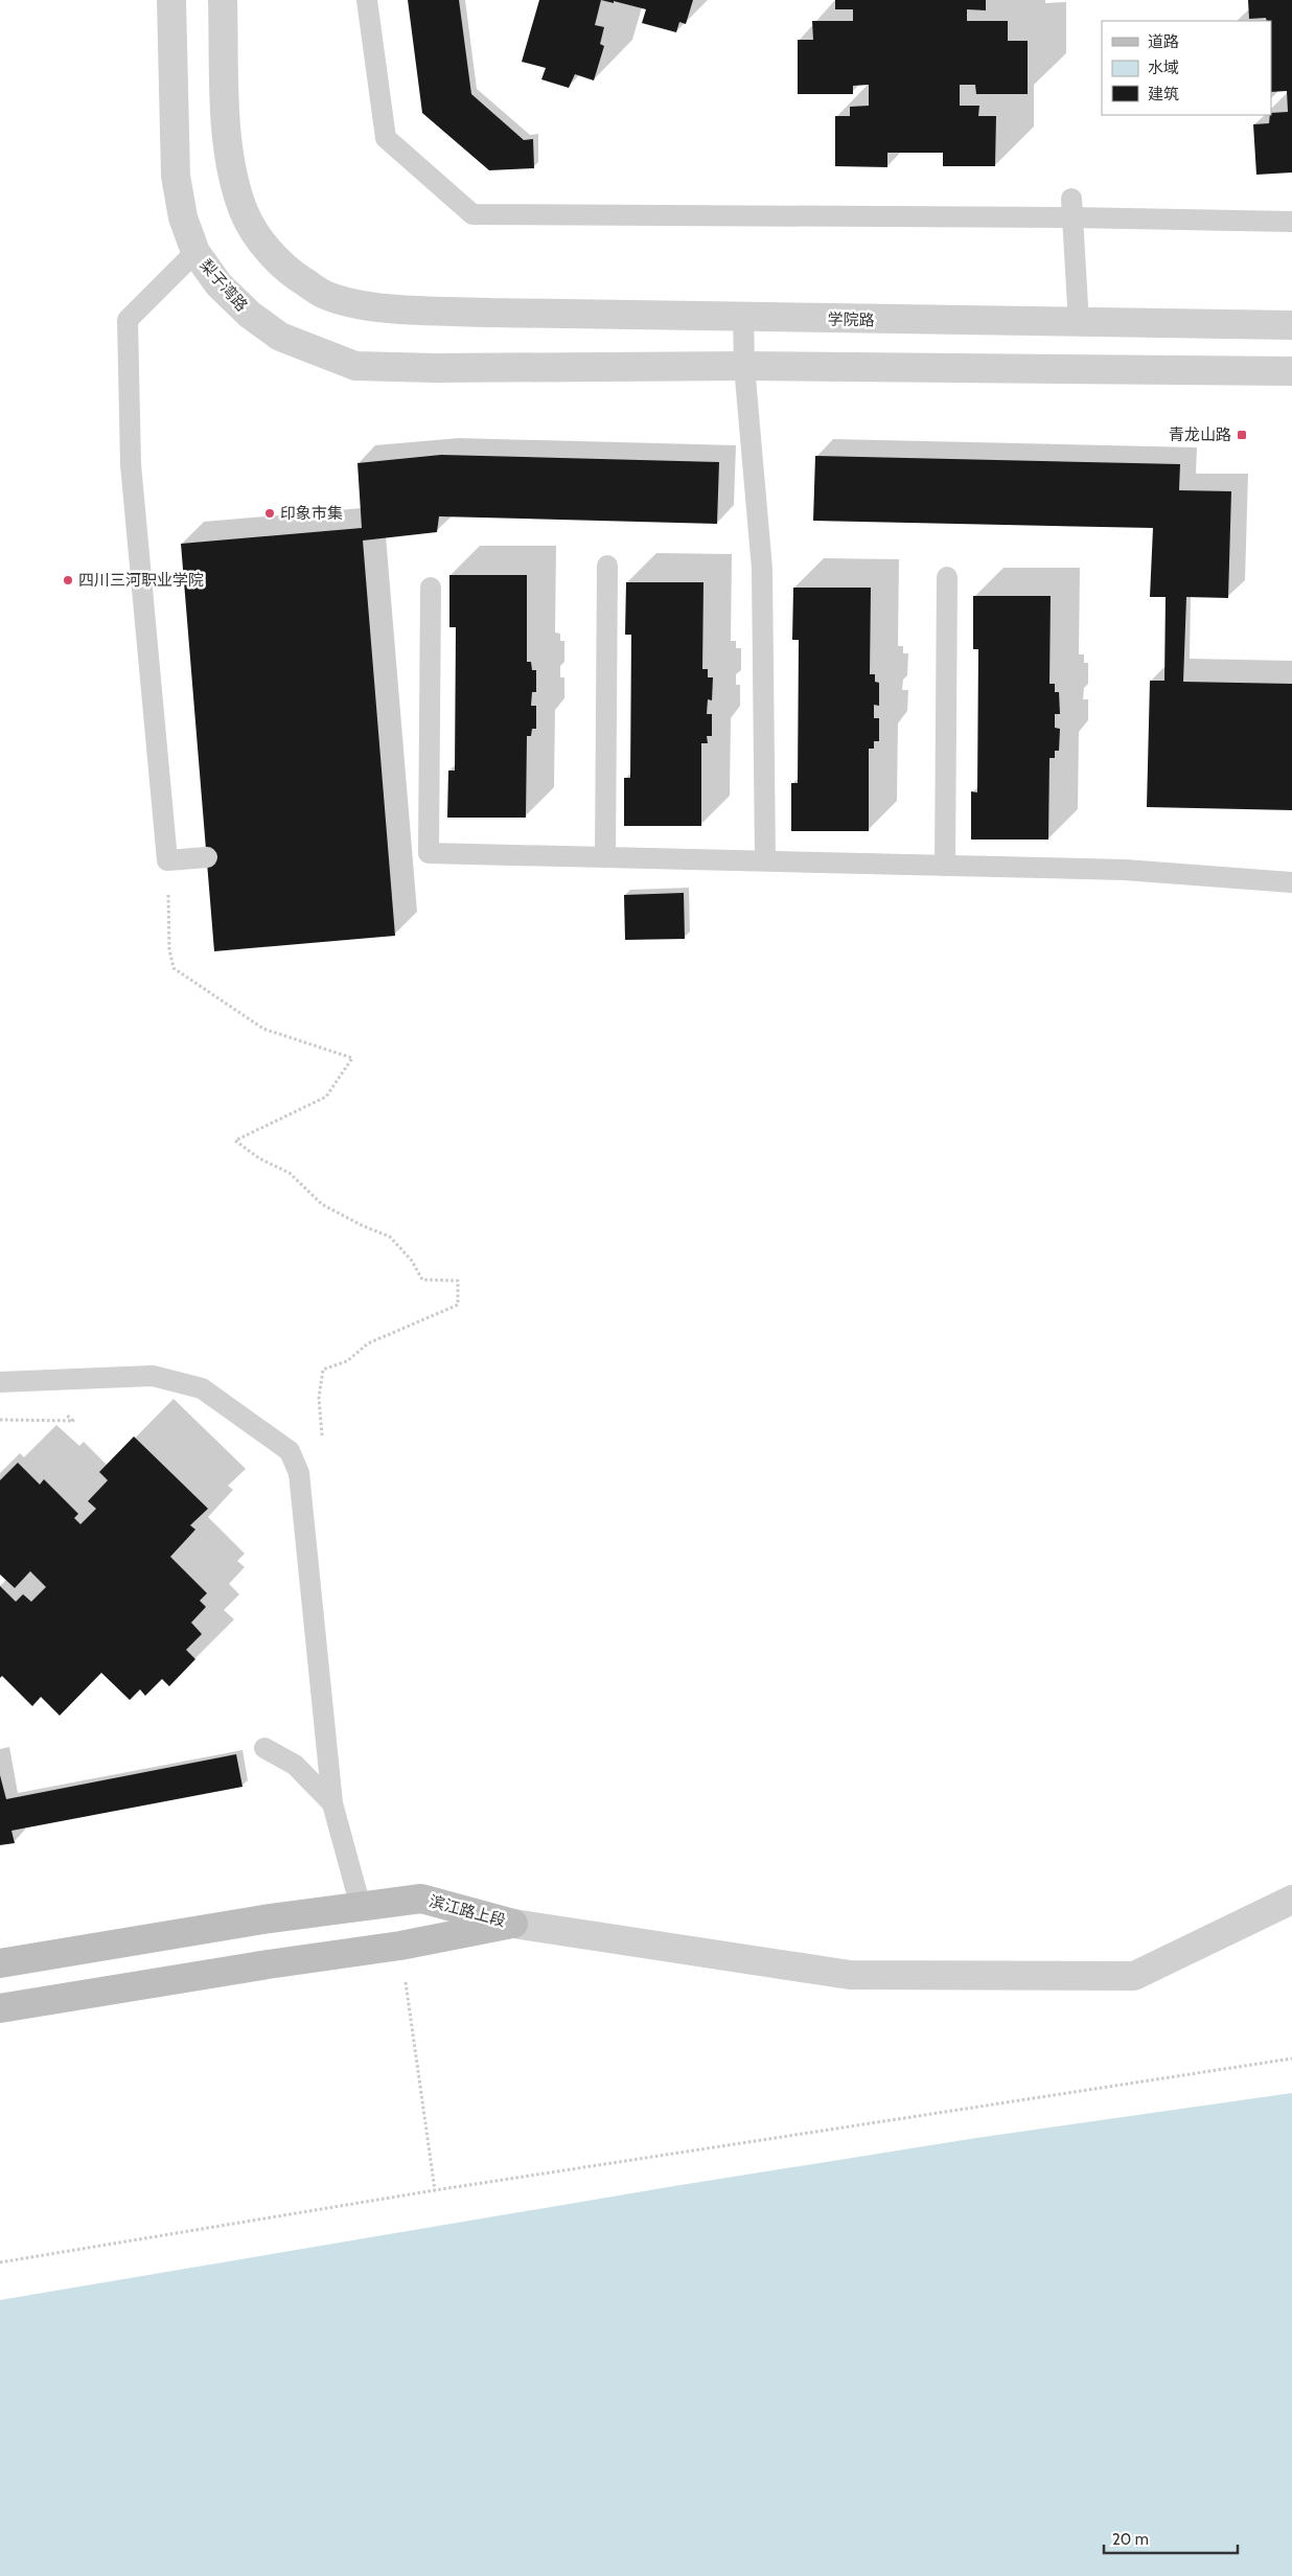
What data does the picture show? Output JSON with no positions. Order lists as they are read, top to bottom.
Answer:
{
  "streets": {
    "main road": ["滨江路上段"],
    "street": ["梨子湾路", "学院路"]
  },
  "places": {
    "transit": ["青龙山路"],
    "other": ["印象市集", "四川三河职业学院"]
  },
  "legend": ["道路", "水域", "建筑"],
  "scale_bar": "20 m"
}
